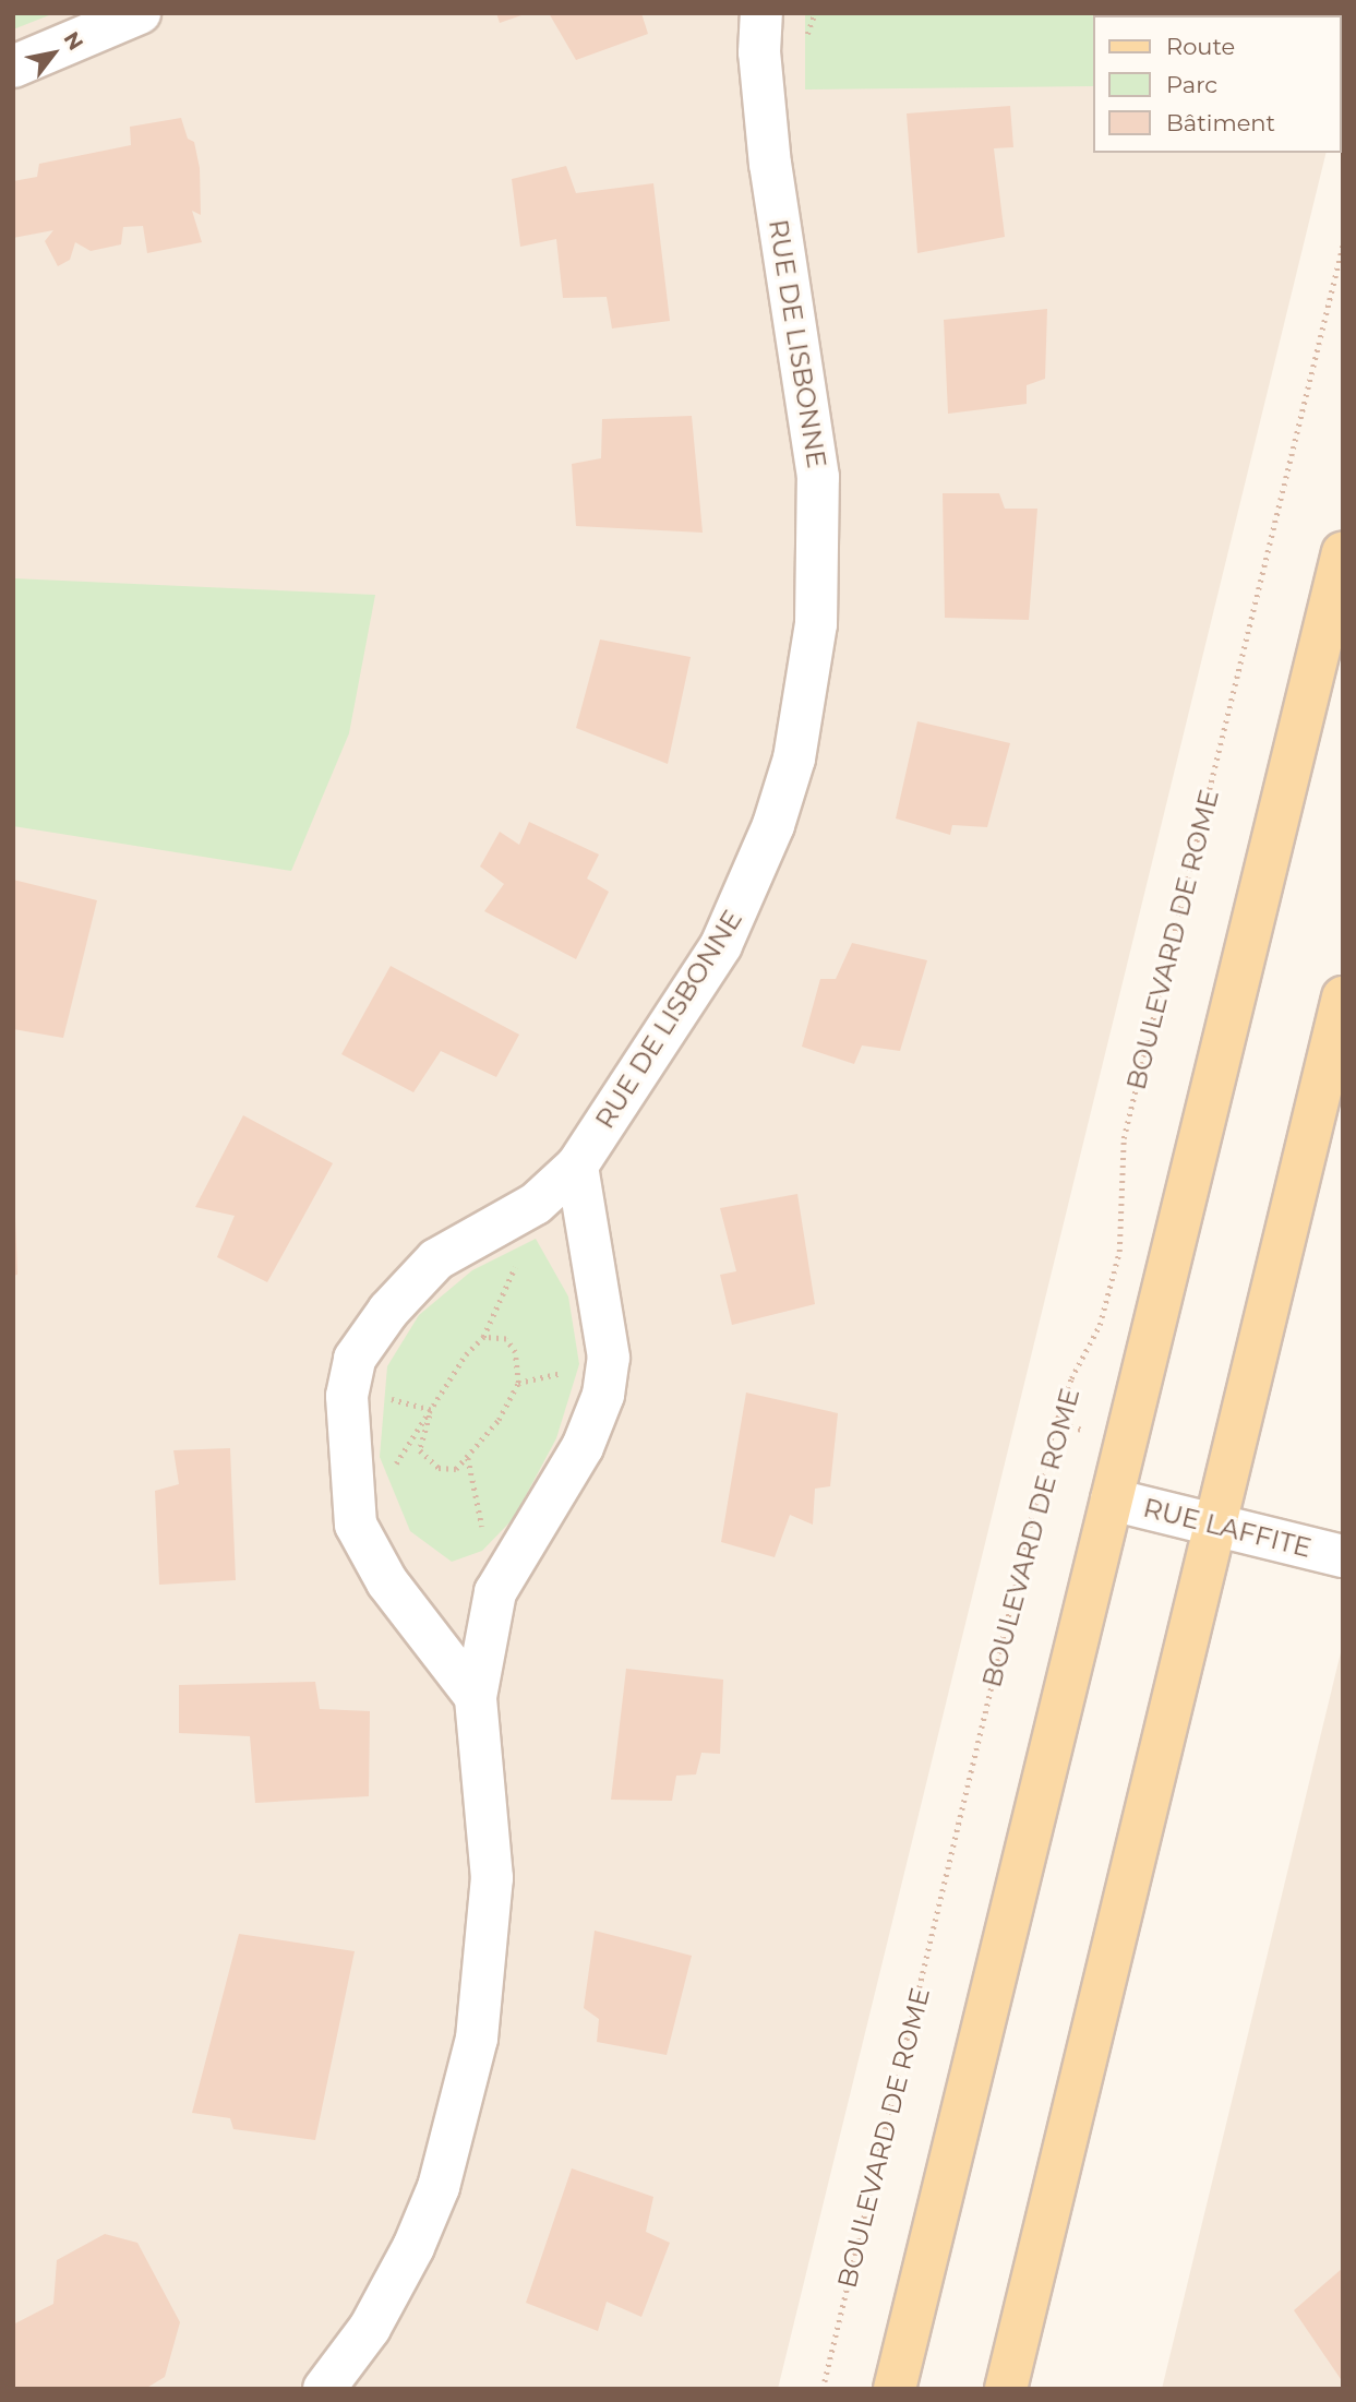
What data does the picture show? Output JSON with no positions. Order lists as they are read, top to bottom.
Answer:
{
  "streets": {
    "street": ["RUE DE LISBONNE", "RUE LAFFITE"],
    "path": ["BOULEVARD DE ROME"]
  },
  "legend": ["Route", "Parc", "Bâtiment"],
  "north": "top right"
}
